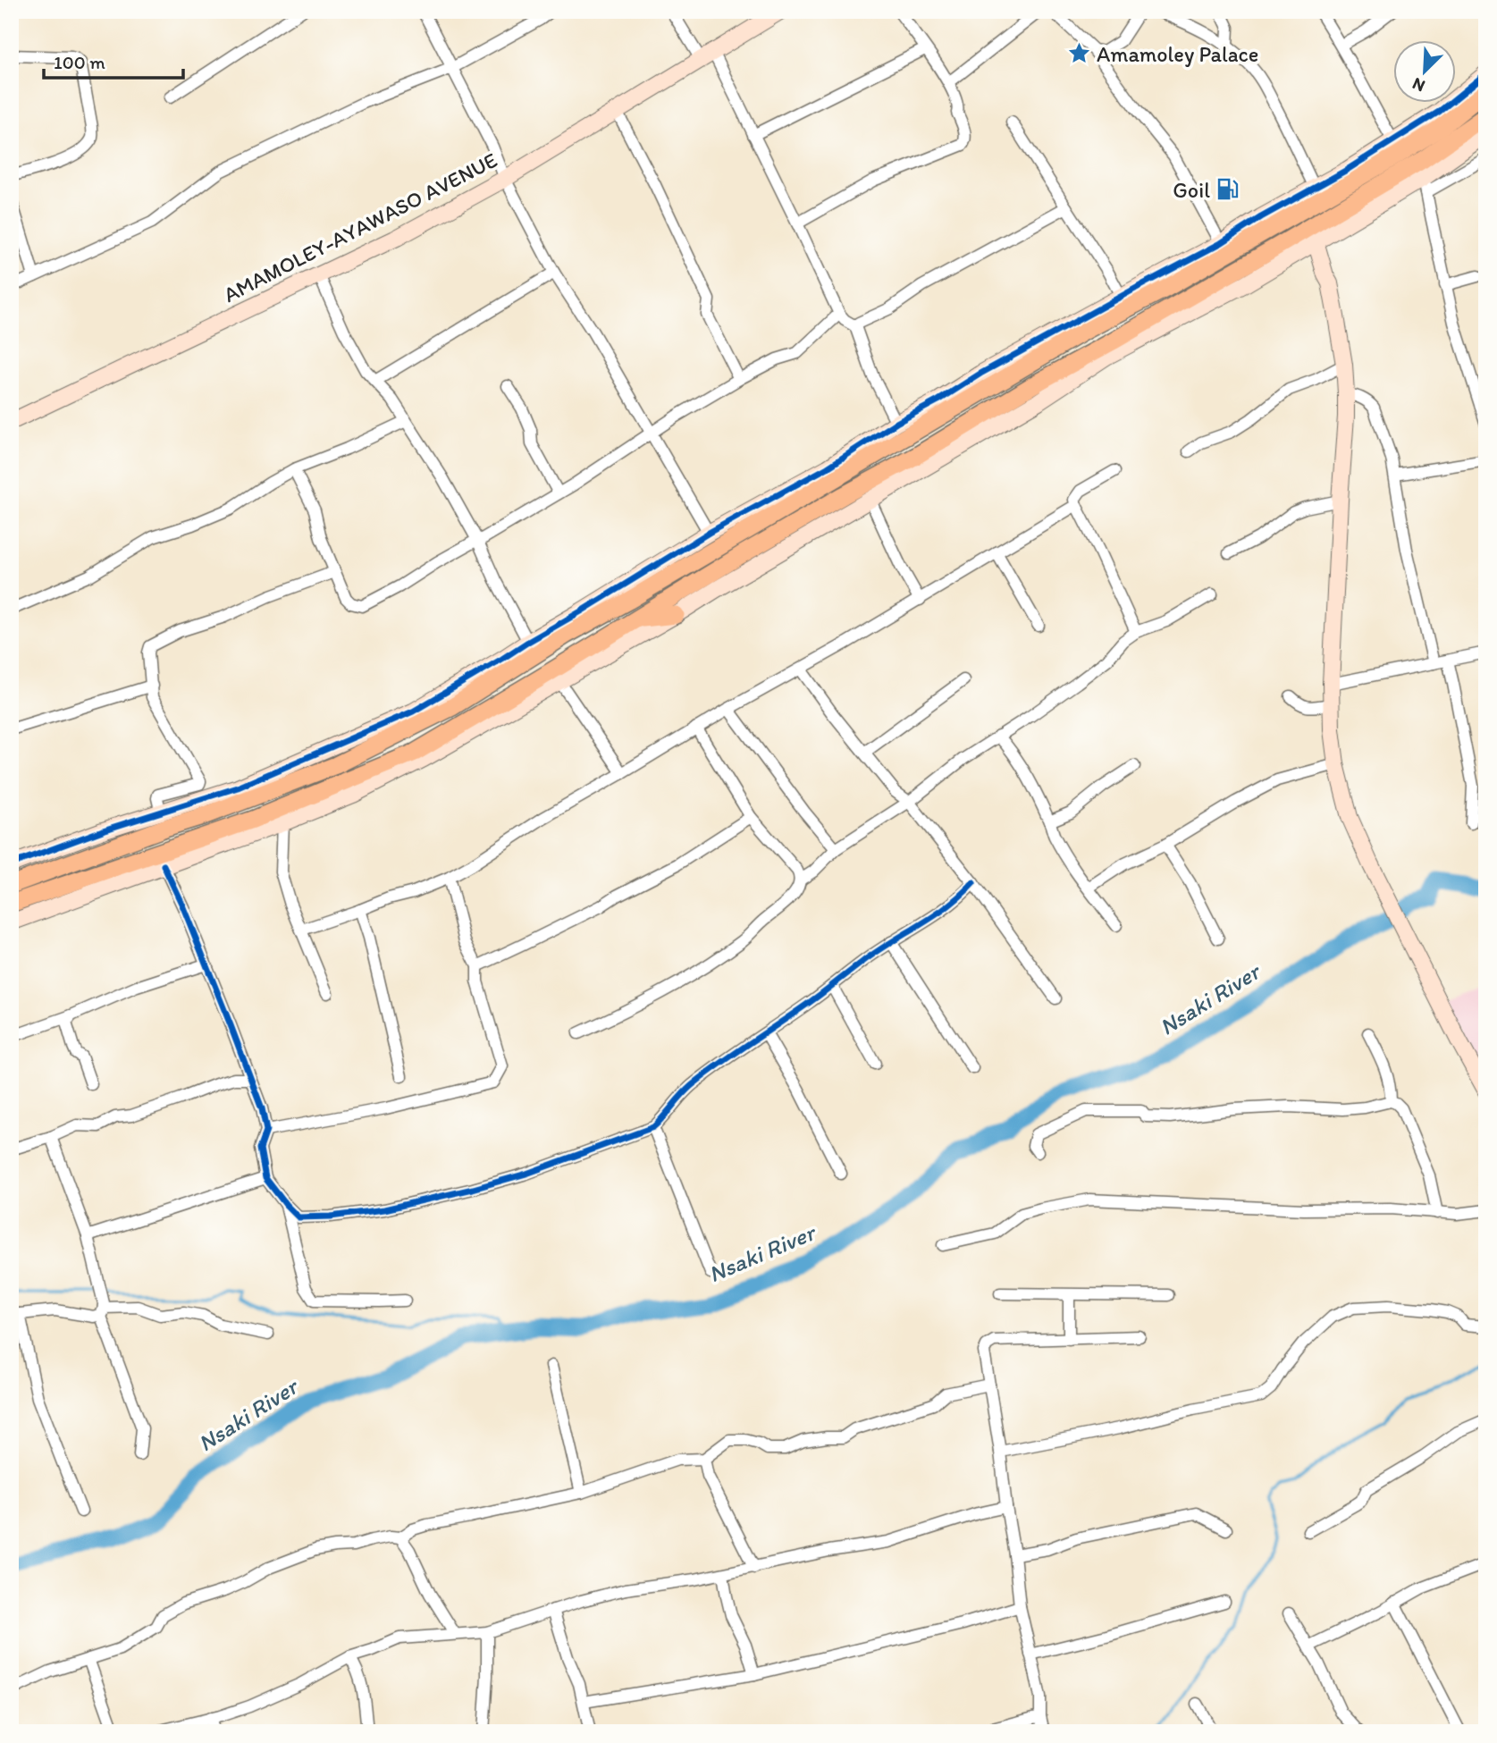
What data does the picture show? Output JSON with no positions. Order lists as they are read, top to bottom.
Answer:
{
  "streets": {
    "street": ["AMAMOLEY-AYAWASO AVENUE"]
  },
  "water": ["Nsaki River"],
  "places": {
    "place": ["Amamoley Palace"],
    "fuel station": ["Goil"]
  },
  "scale_bar": "100 m",
  "north": "bottom left"
}
